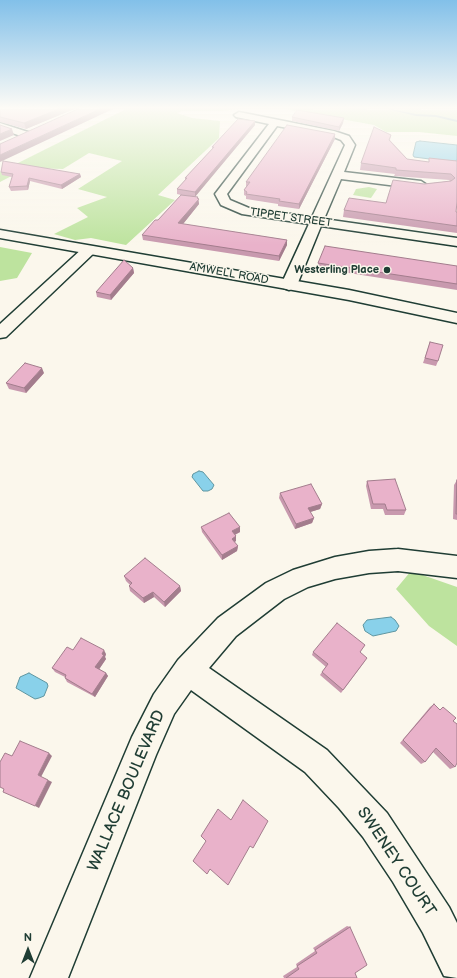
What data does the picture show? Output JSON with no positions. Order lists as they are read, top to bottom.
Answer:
{
  "streets": {
    "street": [
      "TIPPET STREET",
      "AMWELL ROAD",
      "WALLACE BOULEVARD",
      "SWENEY COURT"
    ]
  },
  "crossings": [
    ["WALLACE BOULEVARD", "SWENEY COURT"]
  ],
  "places": ["Westerling Place"],
  "north": "top"
}
